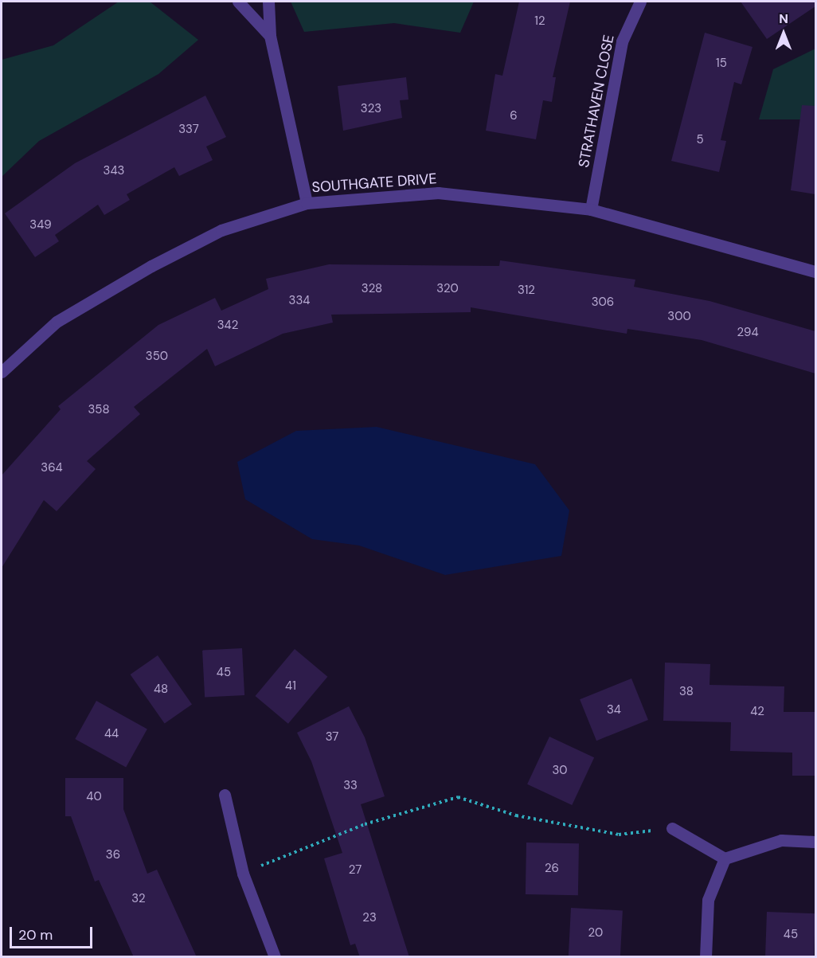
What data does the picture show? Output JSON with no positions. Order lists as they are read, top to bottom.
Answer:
{
  "streets": {
    "street": ["STRATHAVEN CLOSE", "SOUTHGATE DRIVE"]
  },
  "crossings": [
    ["STRATHAVEN CLOSE", "SOUTHGATE DRIVE"]
  ],
  "house_numbers": [
    "12",
    "15",
    "323",
    "6",
    "337",
    "5",
    "343",
    "349",
    "328",
    "320",
    "312",
    "334",
    "306",
    "300",
    "342",
    "294",
    "350",
    "358",
    "364",
    "45",
    "41",
    "48",
    "38",
    "34",
    "42",
    "44",
    "37",
    "30",
    "33",
    "40",
    "36",
    "26",
    "27",
    "32",
    "23",
    "20",
    "45"
  ],
  "scale_bar": "20 m",
  "north": "top"
}
